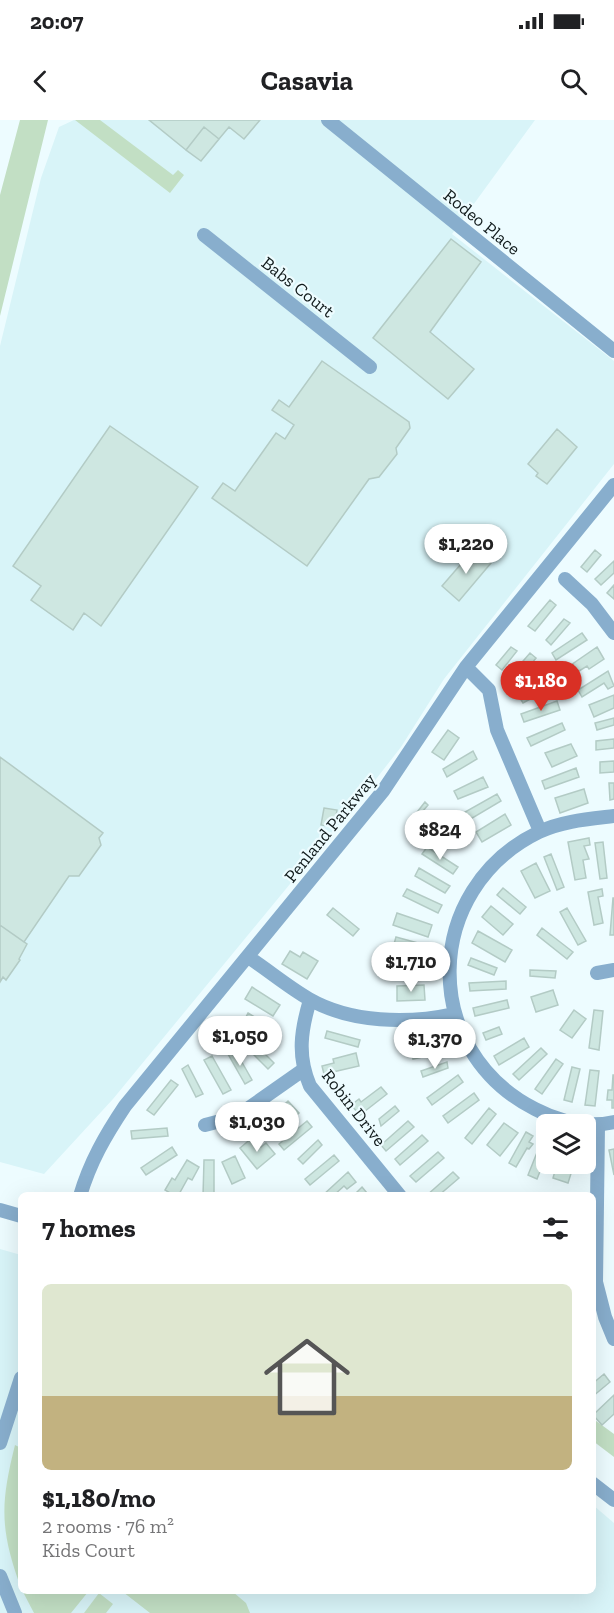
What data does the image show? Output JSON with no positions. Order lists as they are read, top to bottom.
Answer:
{
  "streets": {
    "street": [
      "Rodeo Place",
      "Babs Court",
      "Penland Parkway",
      "Robin Drive"
    ]
  },
  "page": {
    "status": "20:07",
    "header": "Casavia",
    "price": [
      "$1,220",
      "$1,180",
      "$824",
      "$1,710",
      "$1,050",
      "$1,370",
      "$1,030"
    ],
    "heading": "7 homes",
    "list": [
      {
        "name": "$1,180/mo",
        "note": "2 rooms · 76 m² · Kids Court"
      }
    ]
  }
}
